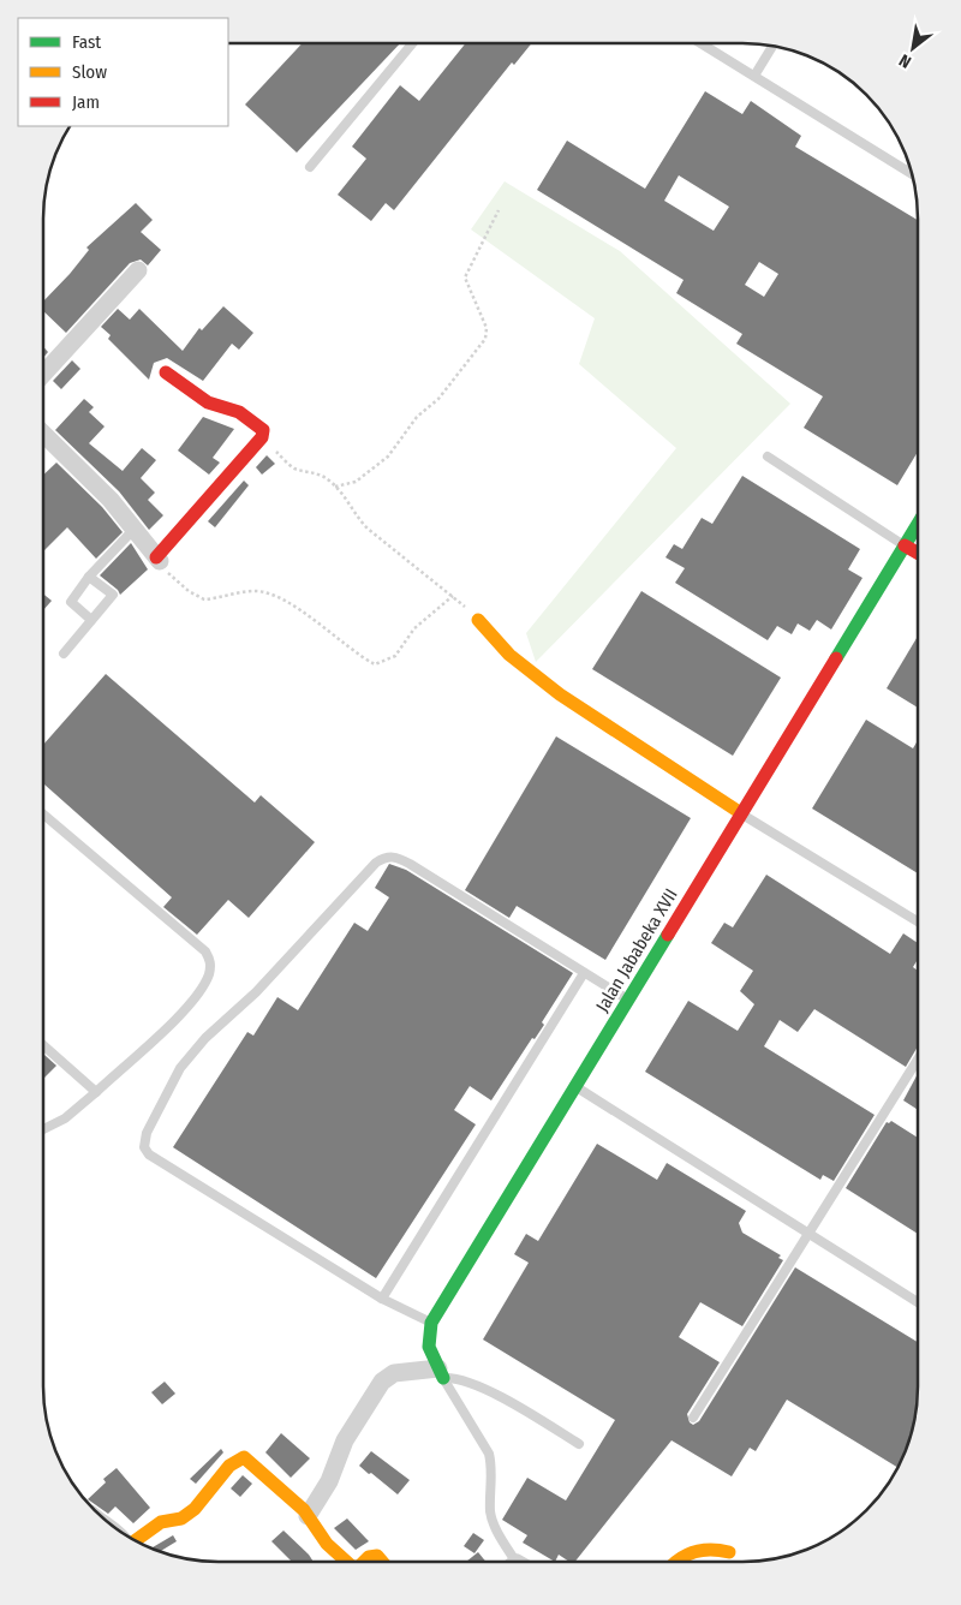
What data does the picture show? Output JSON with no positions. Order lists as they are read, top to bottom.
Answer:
{
  "streets": {
    "street": ["Jalan Jababeka XVII"]
  },
  "legend": ["Fast", "Slow", "Jam"],
  "north": "bottom left"
}
